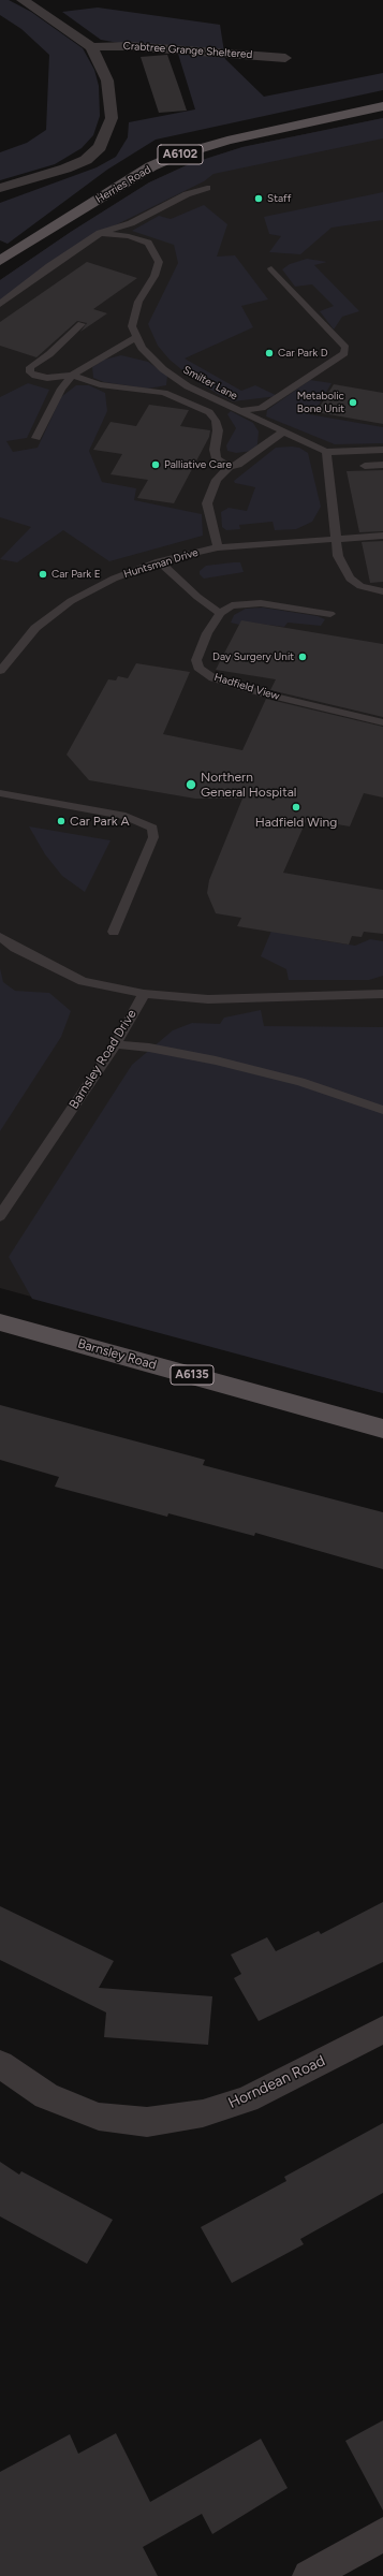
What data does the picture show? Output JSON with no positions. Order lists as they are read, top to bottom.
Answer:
{
  "streets": {
    "main road": [
      "A6102",
      "Herries Road",
      "Barnsley Road",
      "A6135"
    ],
    "street": ["Crabtree Grange Sheltered", "Horndean Road"],
    "lane": [
      "Smilter Lane",
      "Huntsman Drive",
      "Hadfield View",
      "Barnsley Road Drive"
    ]
  },
  "places": [
    "Staff",
    "Car Park D",
    "Metabolic Bone Unit",
    "Palliative Care",
    "Car Park E",
    "Day Surgery Unit",
    "Northern General Hospital",
    "Hadfield Wing",
    "Car Park A"
  ]
}
